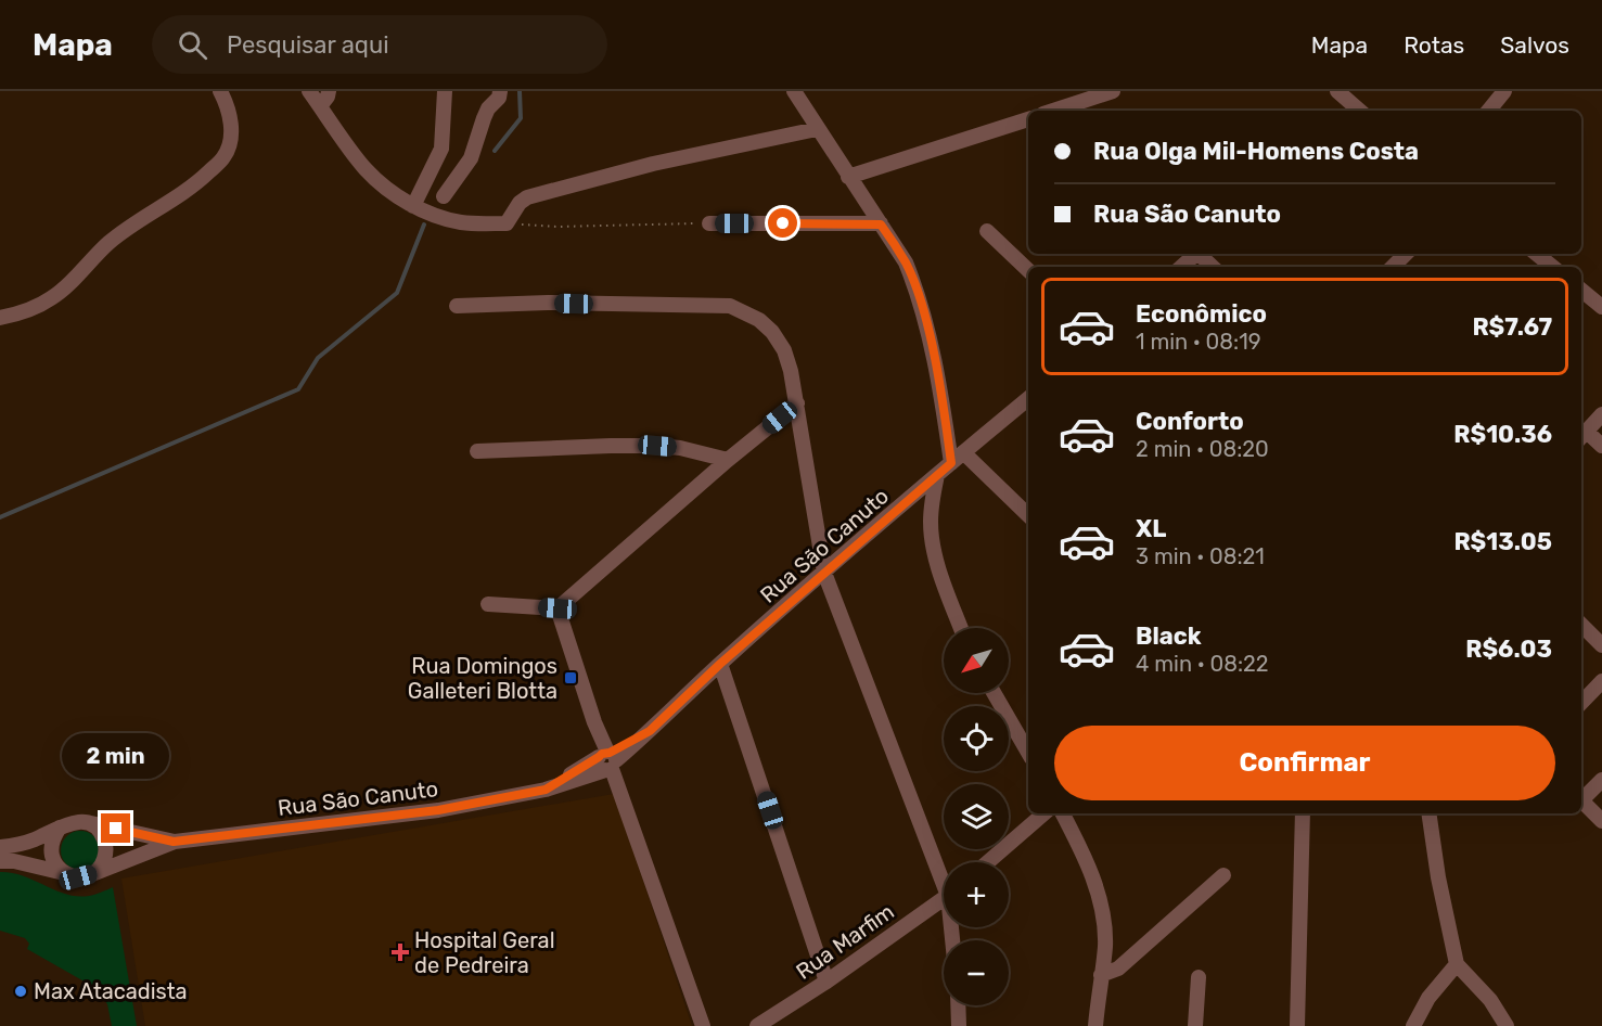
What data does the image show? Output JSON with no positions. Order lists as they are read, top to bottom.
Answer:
{
  "streets": {
    "street": ["Rua São Canuto", "Rua Marfim"]
  },
  "places": {
    "transit": ["Rua Domingos Galleteri Blotta"],
    "health": ["Hospital Geral de Pedreira"],
    "other": ["Max Atacadista"]
  },
  "north": "bottom left",
  "page": {
    "header": "Mapa",
    "search": "Pesquisar aqui",
    "nav": ["Mapa", "Rotas", "Salvos"],
    "banner": ["Rua Olga Mil-Homens Costa", "Rua São Canuto"],
    "list": [
      {
        "name": "Econômico",
        "note": "1 min · 08:19",
        "value": "R$7.67"
      },
      {
        "name": "Conforto",
        "note": "2 min · 08:20",
        "value": "R$10.36"
      },
      {
        "name": "XL",
        "note": "3 min · 08:21",
        "value": "R$13.05"
      },
      {
        "name": "Black",
        "note": "4 min · 08:22",
        "value": "R$6.03"
      }
    ],
    "map_buttons": ["+", "−"],
    "buttons": "Confirmar",
    "bubble": "2 min"
  }
}
